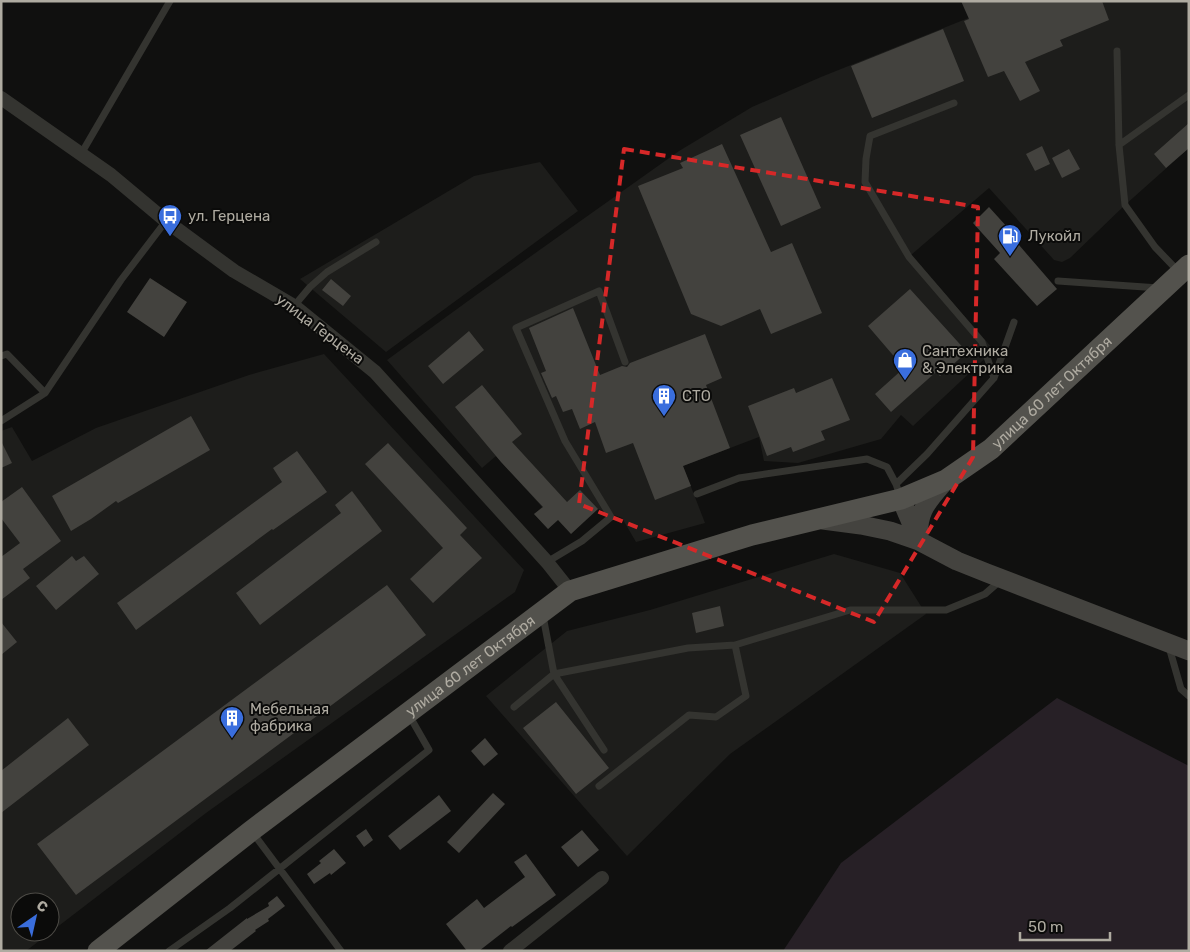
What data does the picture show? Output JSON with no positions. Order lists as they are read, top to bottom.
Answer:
{
  "streets": {
    "main road": ["улица 60 лет Октября"],
    "street": ["улица Герцена"]
  },
  "crossings": [
    ["улица Герцена", "улица 60 лет Октября"]
  ],
  "places": {
    "bus stop": ["ул. Герцена"],
    "fuel station": ["Лукойл"],
    "shop": ["Сантехника & Электрика"],
    "building": ["СТО", "Мебельная фабрика"]
  },
  "scale_bar": "50 m",
  "north": "top right"
}
